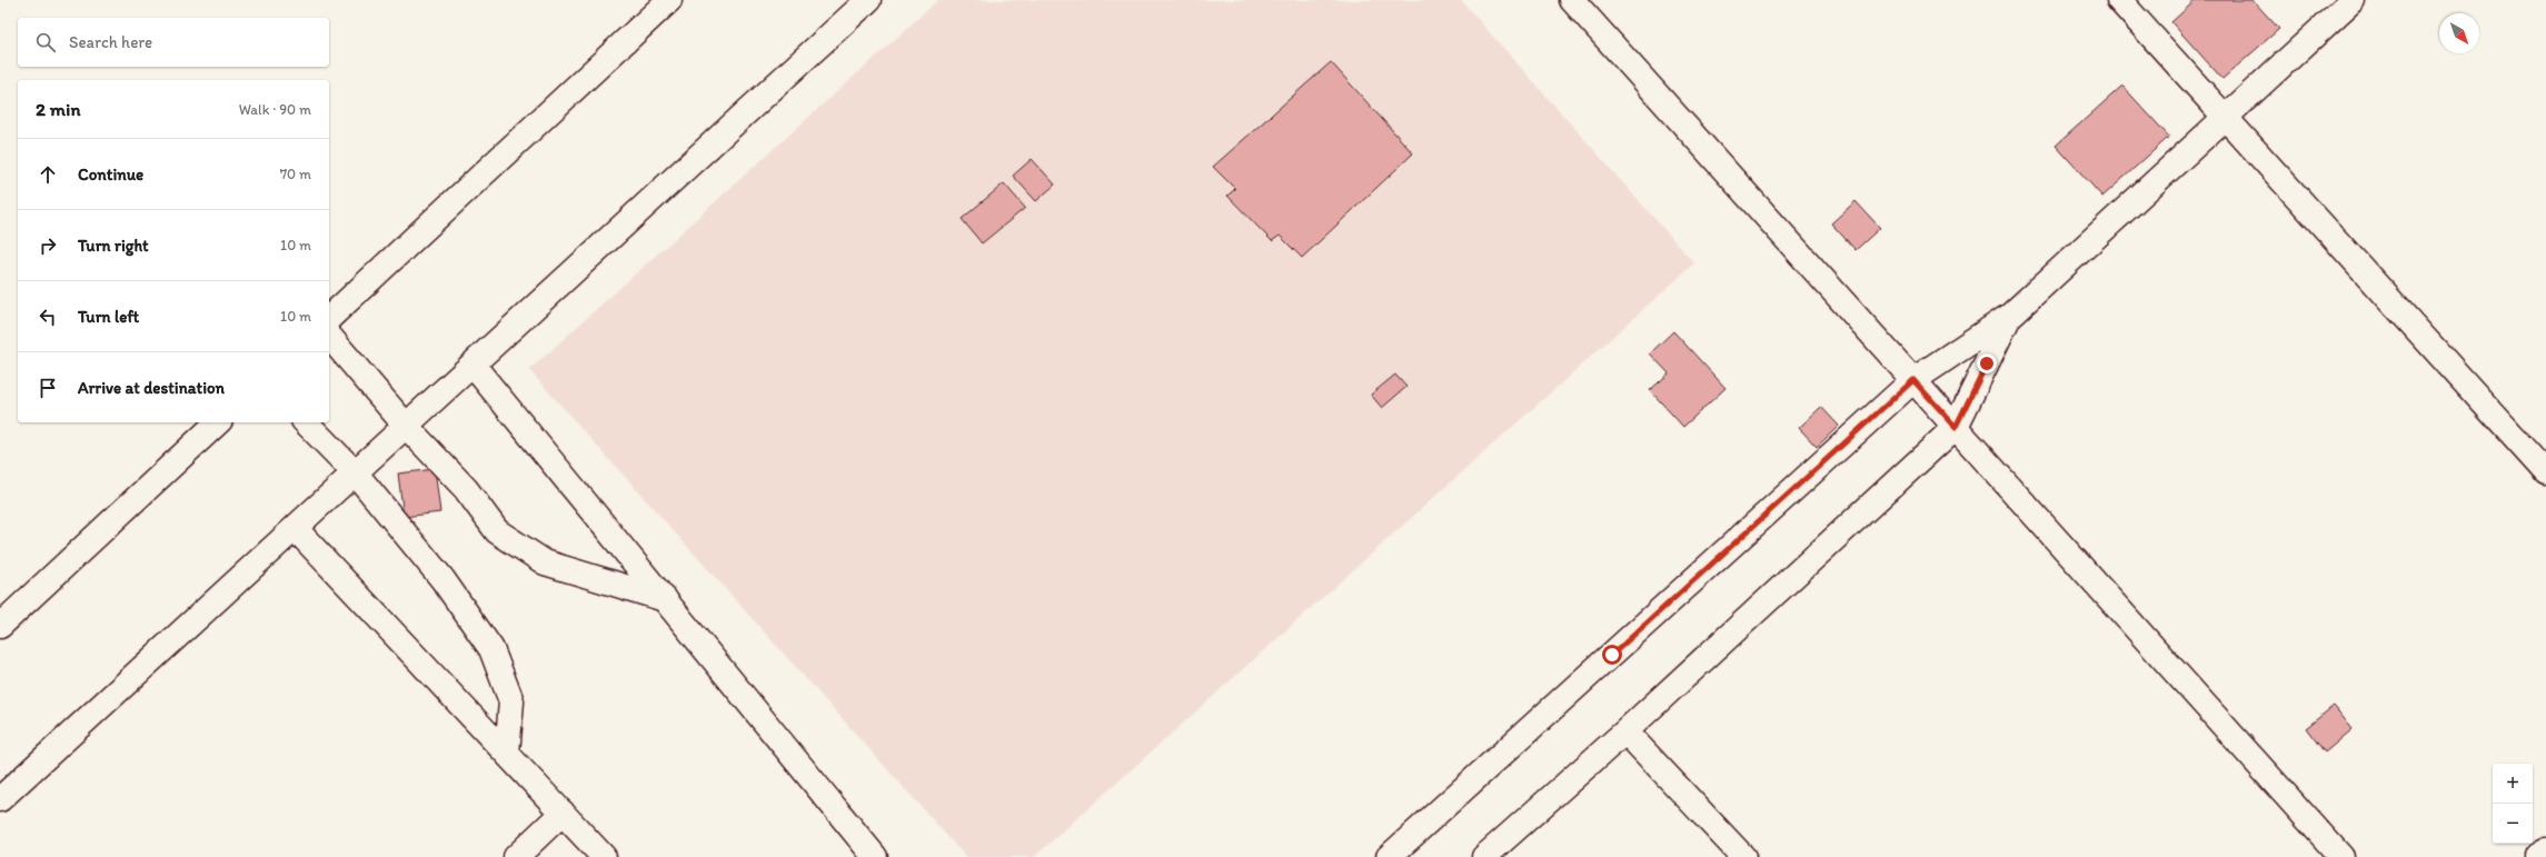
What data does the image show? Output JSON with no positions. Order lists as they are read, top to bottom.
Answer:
{
  "north": "bottom right",
  "page": {
    "search": "Search here",
    "heading": ["2 min", "Walk · 90 m"],
    "list": [
      ["Continue", "70 m"],
      ["Turn right", "10 m"],
      ["Turn left", "10 m"],
      "Arrive at destination"
    ],
    "map_buttons": ["+", "−"]
  }
}
